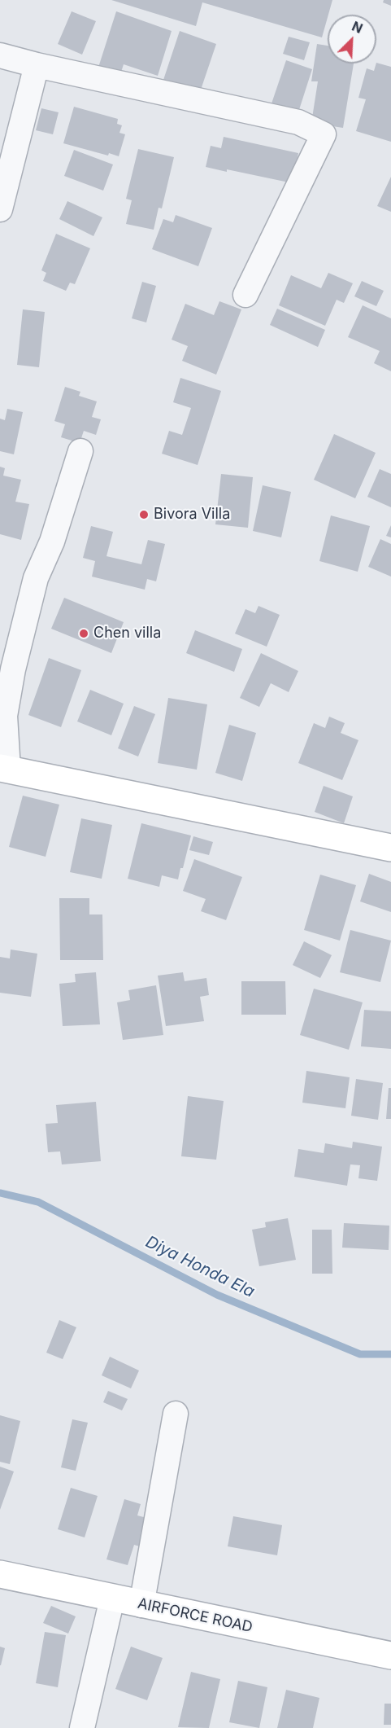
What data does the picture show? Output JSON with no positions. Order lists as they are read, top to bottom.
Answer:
{
  "streets": {
    "street": ["AIRFORCE ROAD"]
  },
  "water": ["Diya Honda Ela"],
  "places": ["Bivora Villa", "Chen villa"],
  "north": "top right"
}
